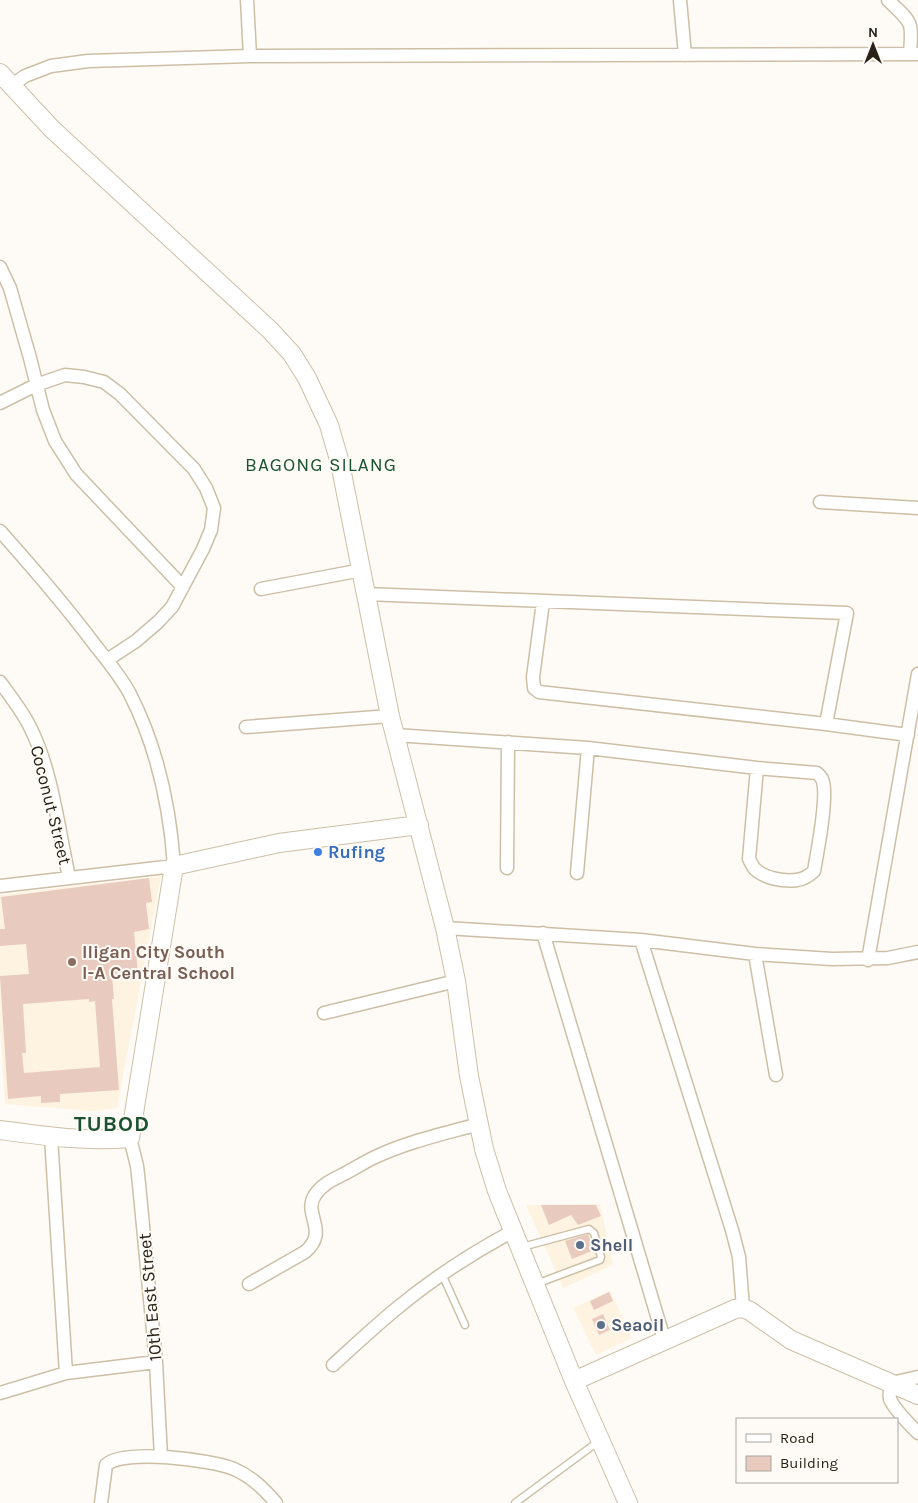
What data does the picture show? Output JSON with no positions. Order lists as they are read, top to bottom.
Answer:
{
  "streets": {
    "street": ["Coconut Street", "10th East Street"]
  },
  "districts": ["BAGONG SILANG", "TUBOD"],
  "places": [
    "Rufing",
    "Iligan City South I-A Central School",
    "Shell",
    "Seaoil"
  ],
  "legend": ["Road", "Building"],
  "north": "top"
}
